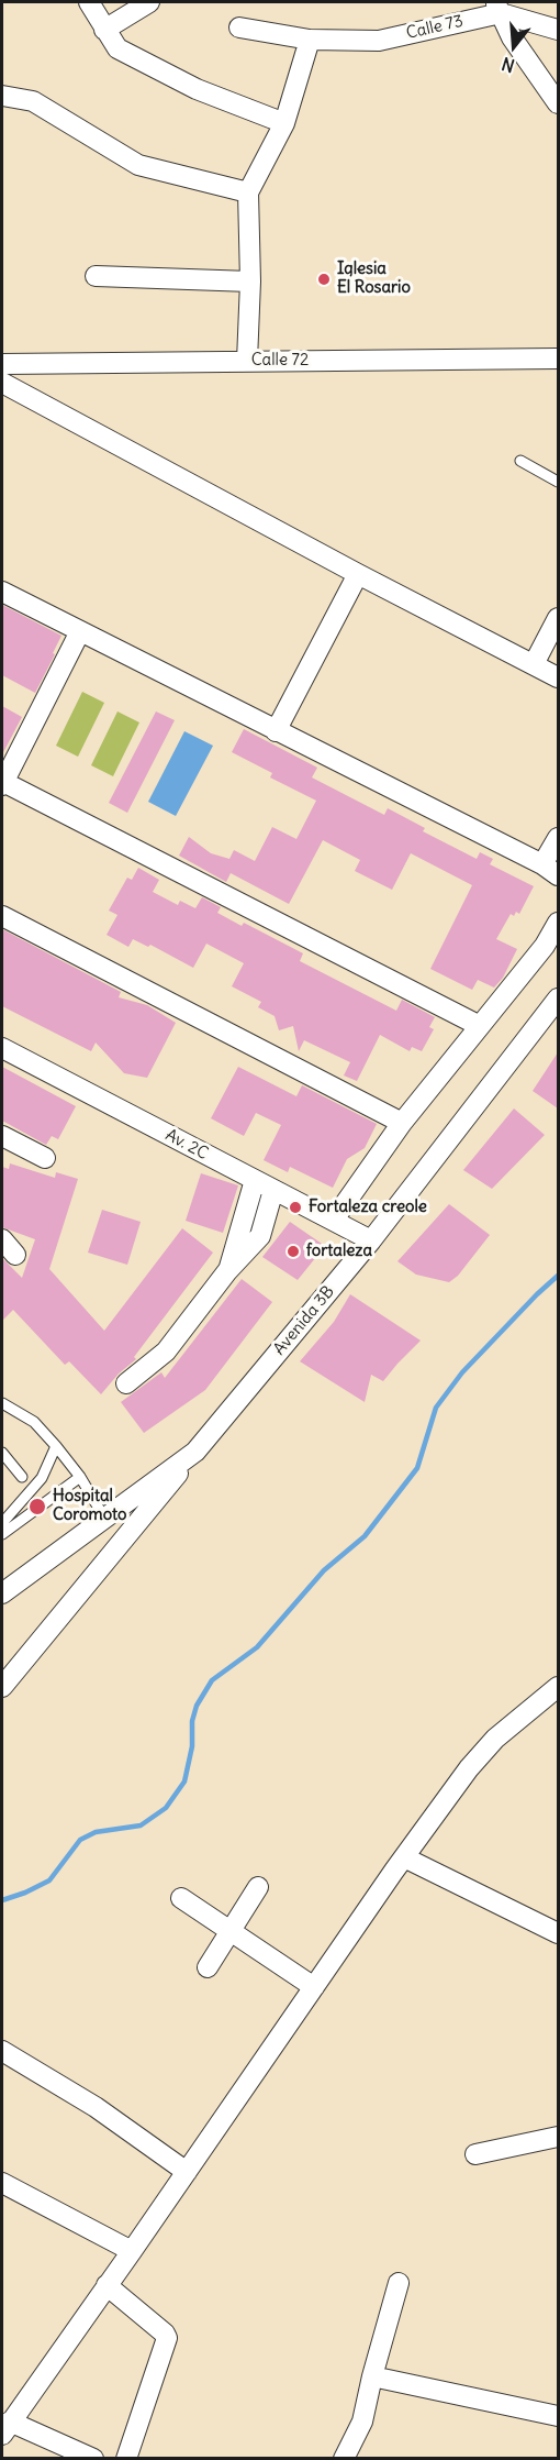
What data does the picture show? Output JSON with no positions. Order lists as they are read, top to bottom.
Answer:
{
  "streets": {
    "street": [
      "Calle 73",
      "Calle 72",
      "Av. 2C",
      "Avenida 3B"
    ]
  },
  "crossings": [
    ["Av. 2C", "Avenida 3B"]
  ],
  "places": [
    "Iglesia El Rosario",
    "Fortaleza creole",
    "fortaleza",
    "Hospital Coromoto"
  ],
  "north": "bottom"
}
